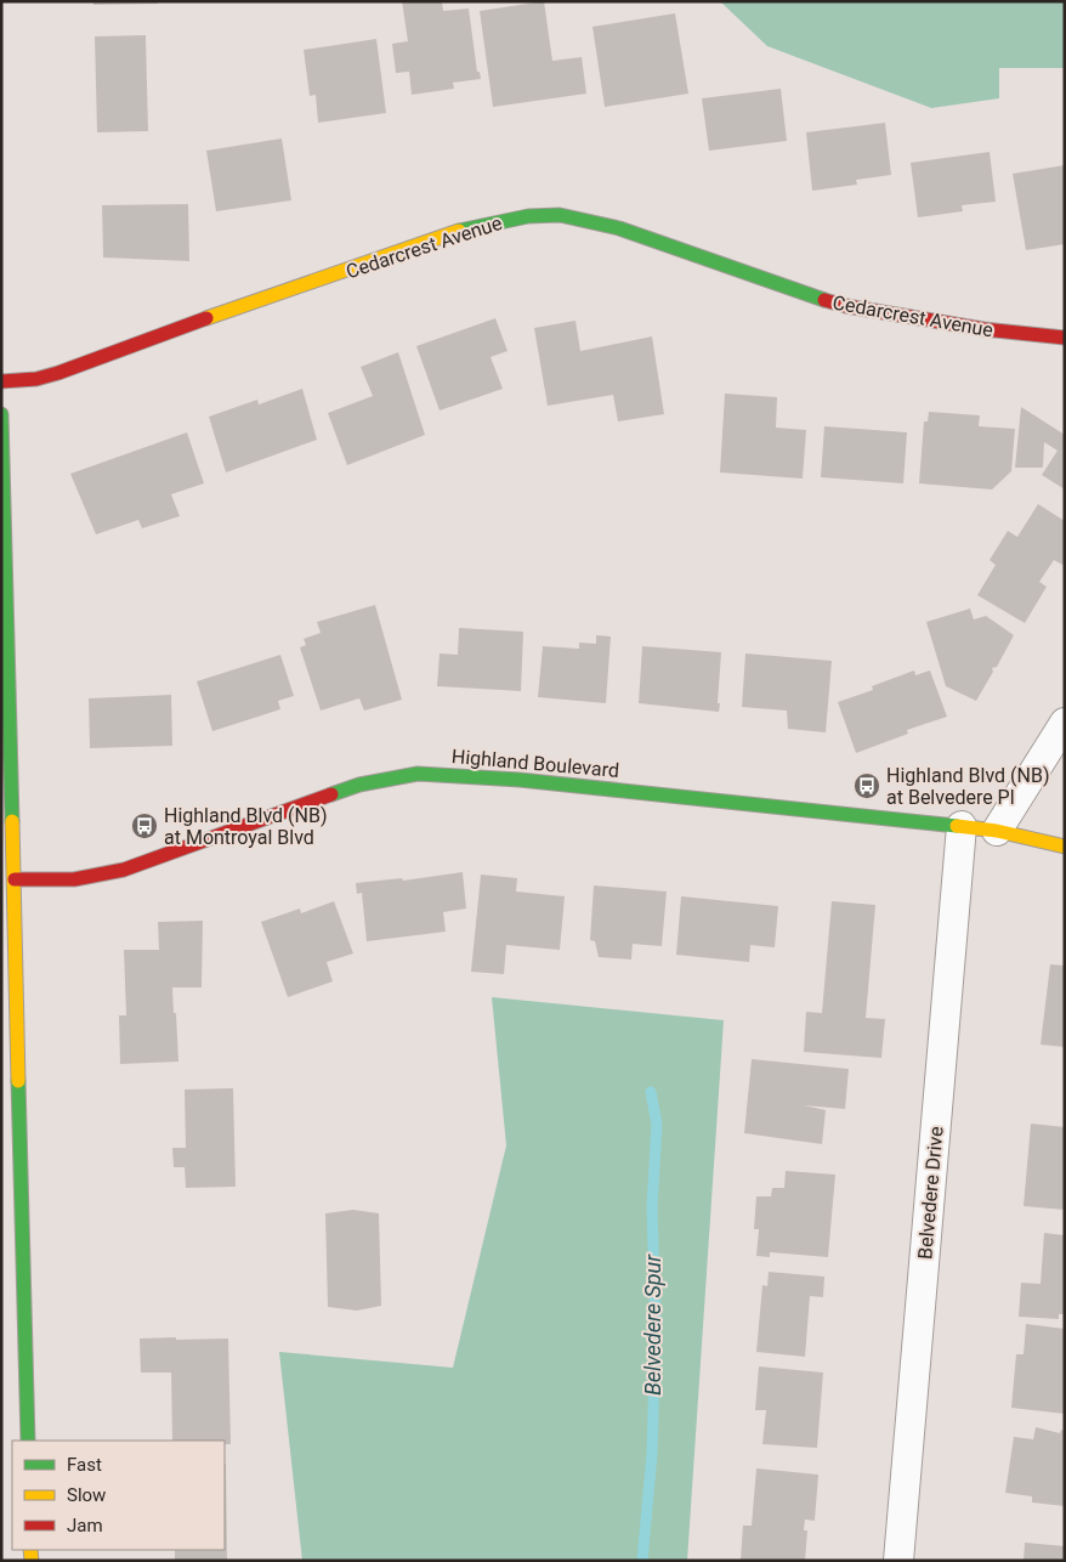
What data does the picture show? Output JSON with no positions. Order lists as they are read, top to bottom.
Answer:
{
  "streets": {
    "street": ["Cedarcrest Avenue", "Highland Boulevard", "Belvedere Drive"]
  },
  "crossings": [
    ["Highland Boulevard", "Belvedere Drive"]
  ],
  "water": ["Belvedere Spur"],
  "places": {
    "bus stop": ["Highland Blvd (NB) at Belvedere Pl", "Highland Blvd (NB) at Montroyal Blvd"]
  },
  "legend": ["Fast", "Slow", "Jam"]
}
